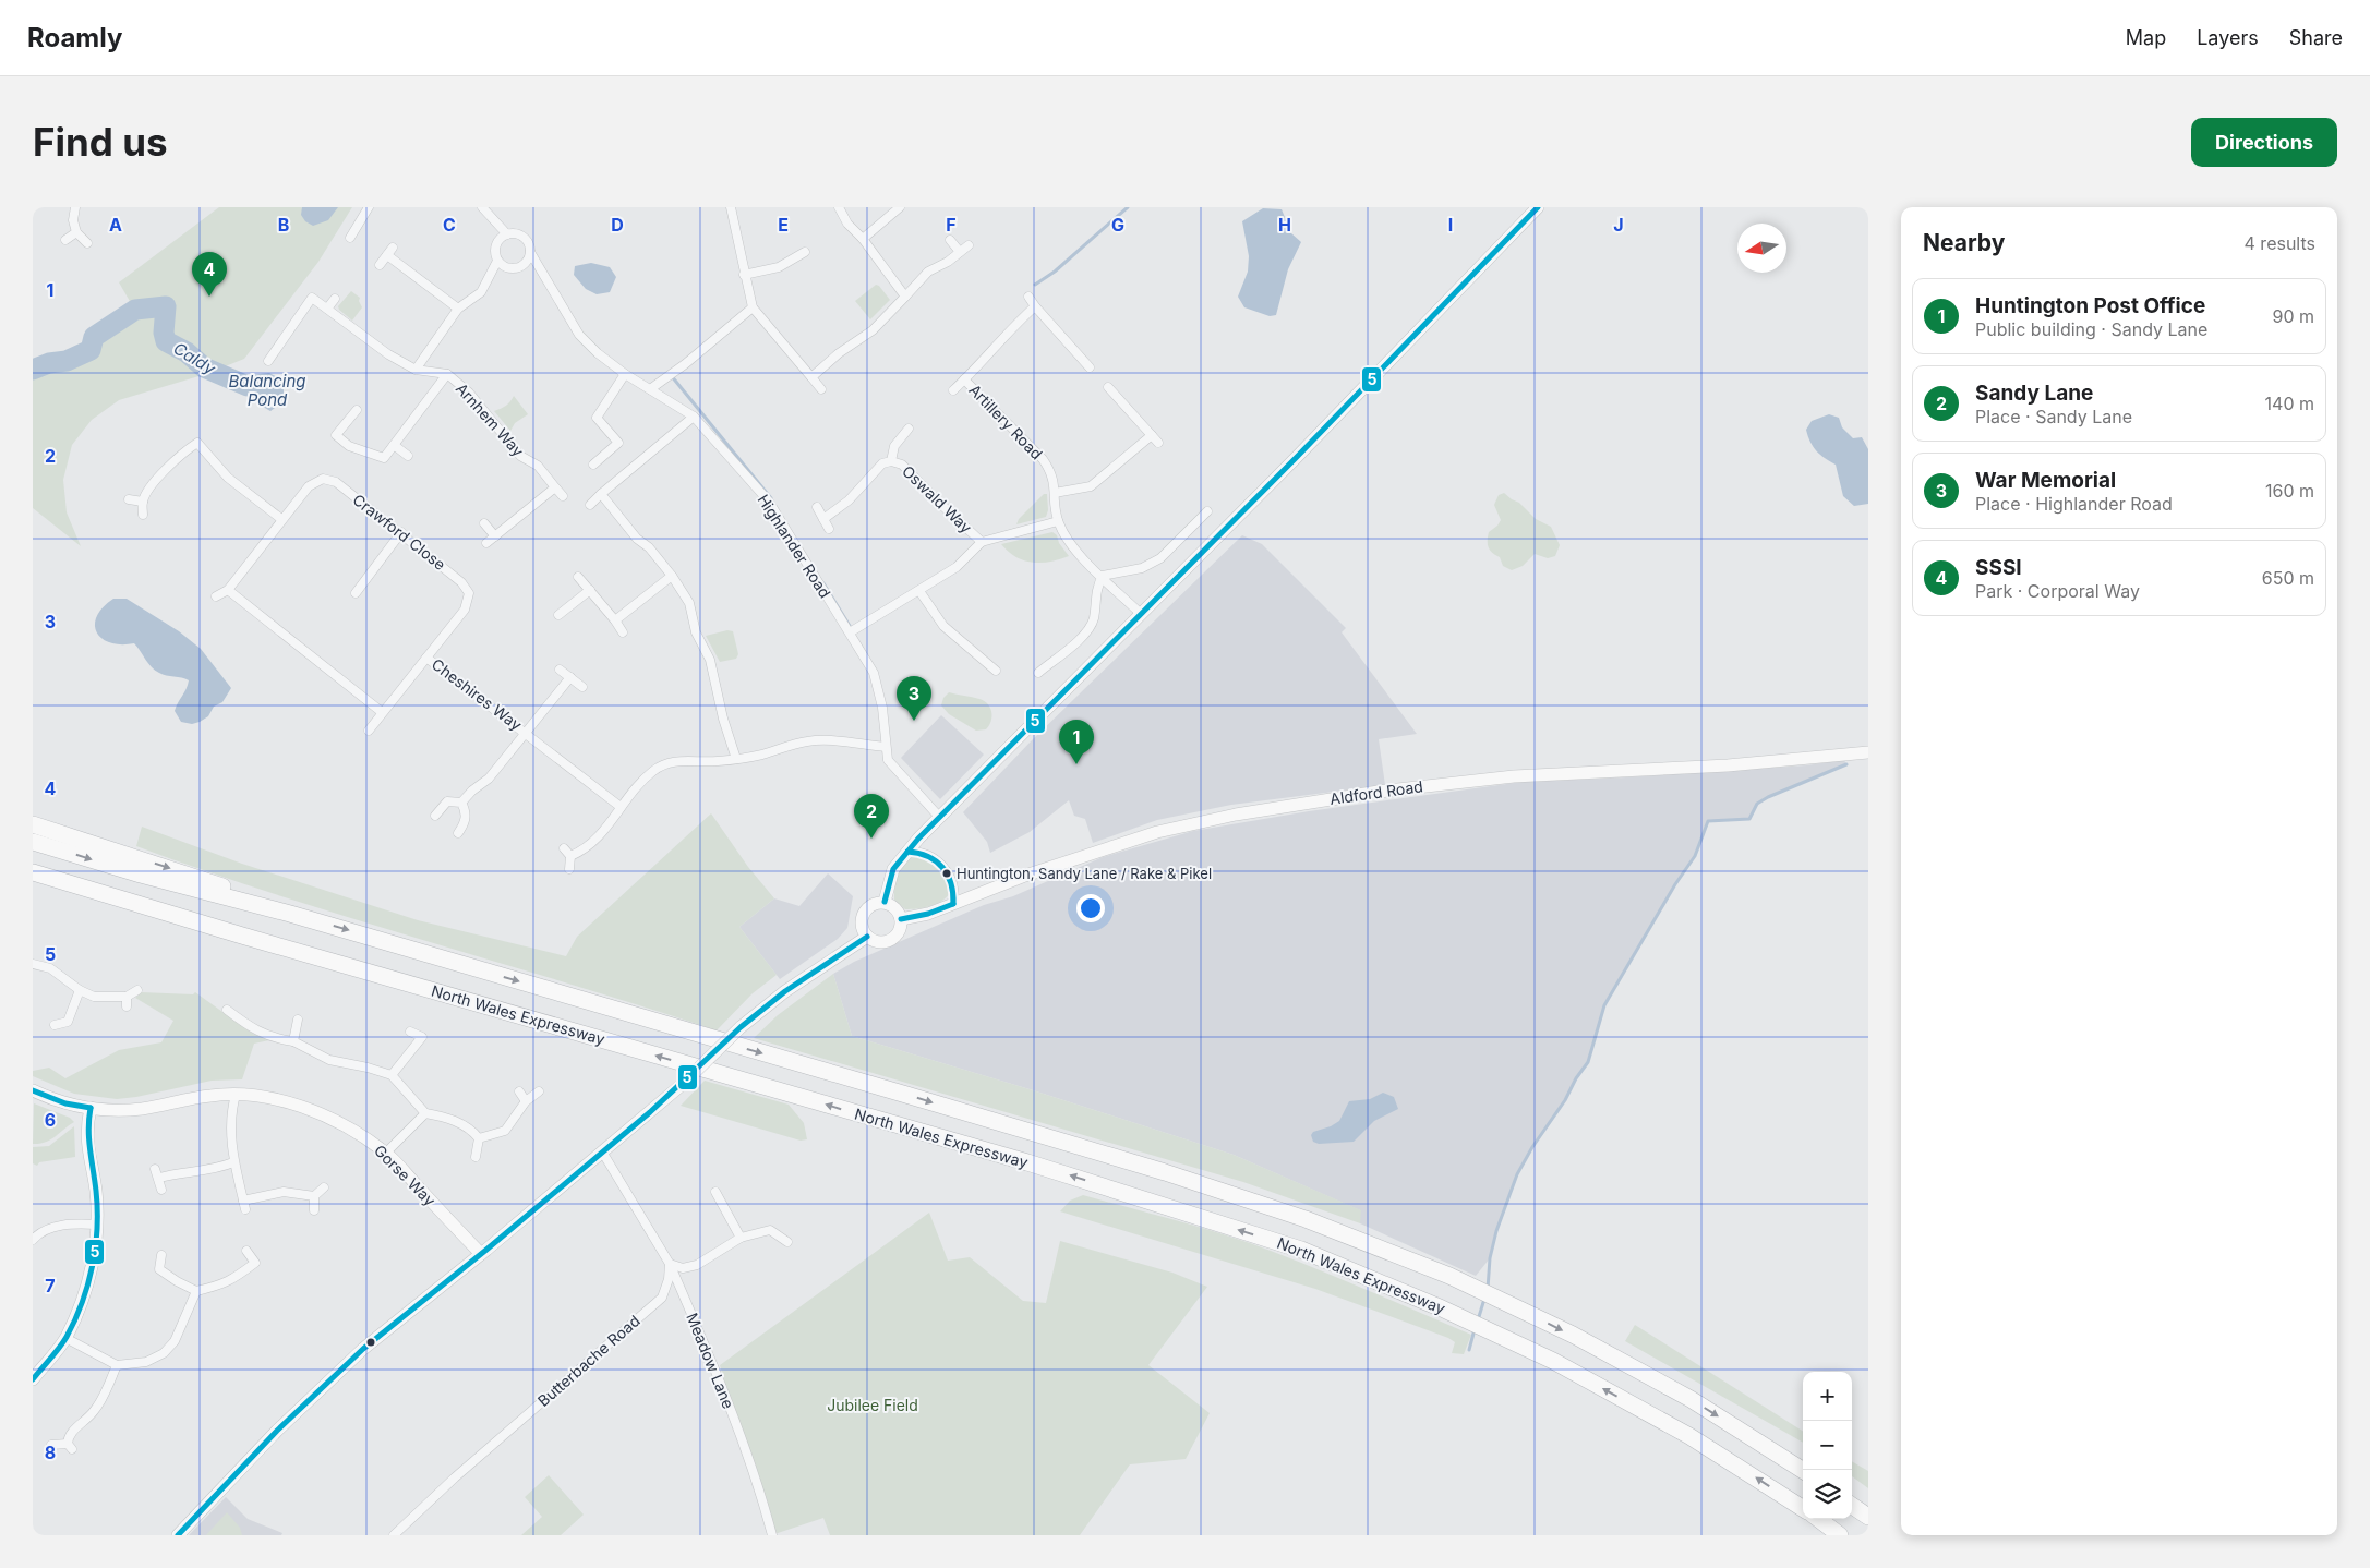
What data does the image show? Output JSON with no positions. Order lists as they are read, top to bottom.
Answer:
{
  "streets": {
    "highway": ["North Wales Expressway"],
    "main road": ["Aldford Road", "Gorse Way"],
    "street": [
      "Arnhem Way",
      "Artillery Road",
      "Oswald Way",
      "Crawford Close",
      "Highlander Road",
      "Cheshires Way",
      "Butterbache Road",
      "Meadow Lane"
    ]
  },
  "crossings": [
    ["Crawford Close", "Cheshires Way"],
    ["Butterbache Road", "Meadow Lane"]
  ],
  "water": ["Caldy", "Balancing Pond"],
  "parks": ["Jubilee Field"],
  "places": ["Huntington, Sandy Lane / Rake & Pikel"],
  "lines": ["transit line 5"],
  "north": "left",
  "page": {
    "header": "Roamly",
    "nav": ["Map", "Layers", "Share"],
    "buttons": "Directions",
    "title": "Find us",
    "heading": ["Nearby", "4 results"],
    "pins": [
      "4",
      "3",
      "1",
      "2"
    ],
    "list": [
      {
        "mark": "1",
        "name": "Huntington Post Office",
        "note": "Public building · Sandy Lane",
        "value": "90 m"
      },
      {
        "mark": "2",
        "name": "Sandy Lane",
        "note": "Place · Sandy Lane",
        "value": "140 m"
      },
      {
        "mark": "3",
        "name": "War Memorial",
        "note": "Place · Highlander Road",
        "value": "160 m"
      },
      {
        "mark": "4",
        "name": "SSSI",
        "note": "Park · Corporal Way",
        "value": "650 m"
      }
    ],
    "map_buttons": ["+", "−"]
  },
  "grid": {
    "columns": [
      "A",
      "B",
      "C",
      "D",
      "E",
      "F",
      "G",
      "H",
      "I",
      "J"
    ],
    "rows": [
      "1",
      "2",
      "3",
      "4",
      "5",
      "6",
      "7",
      "8"
    ]
  }
}
